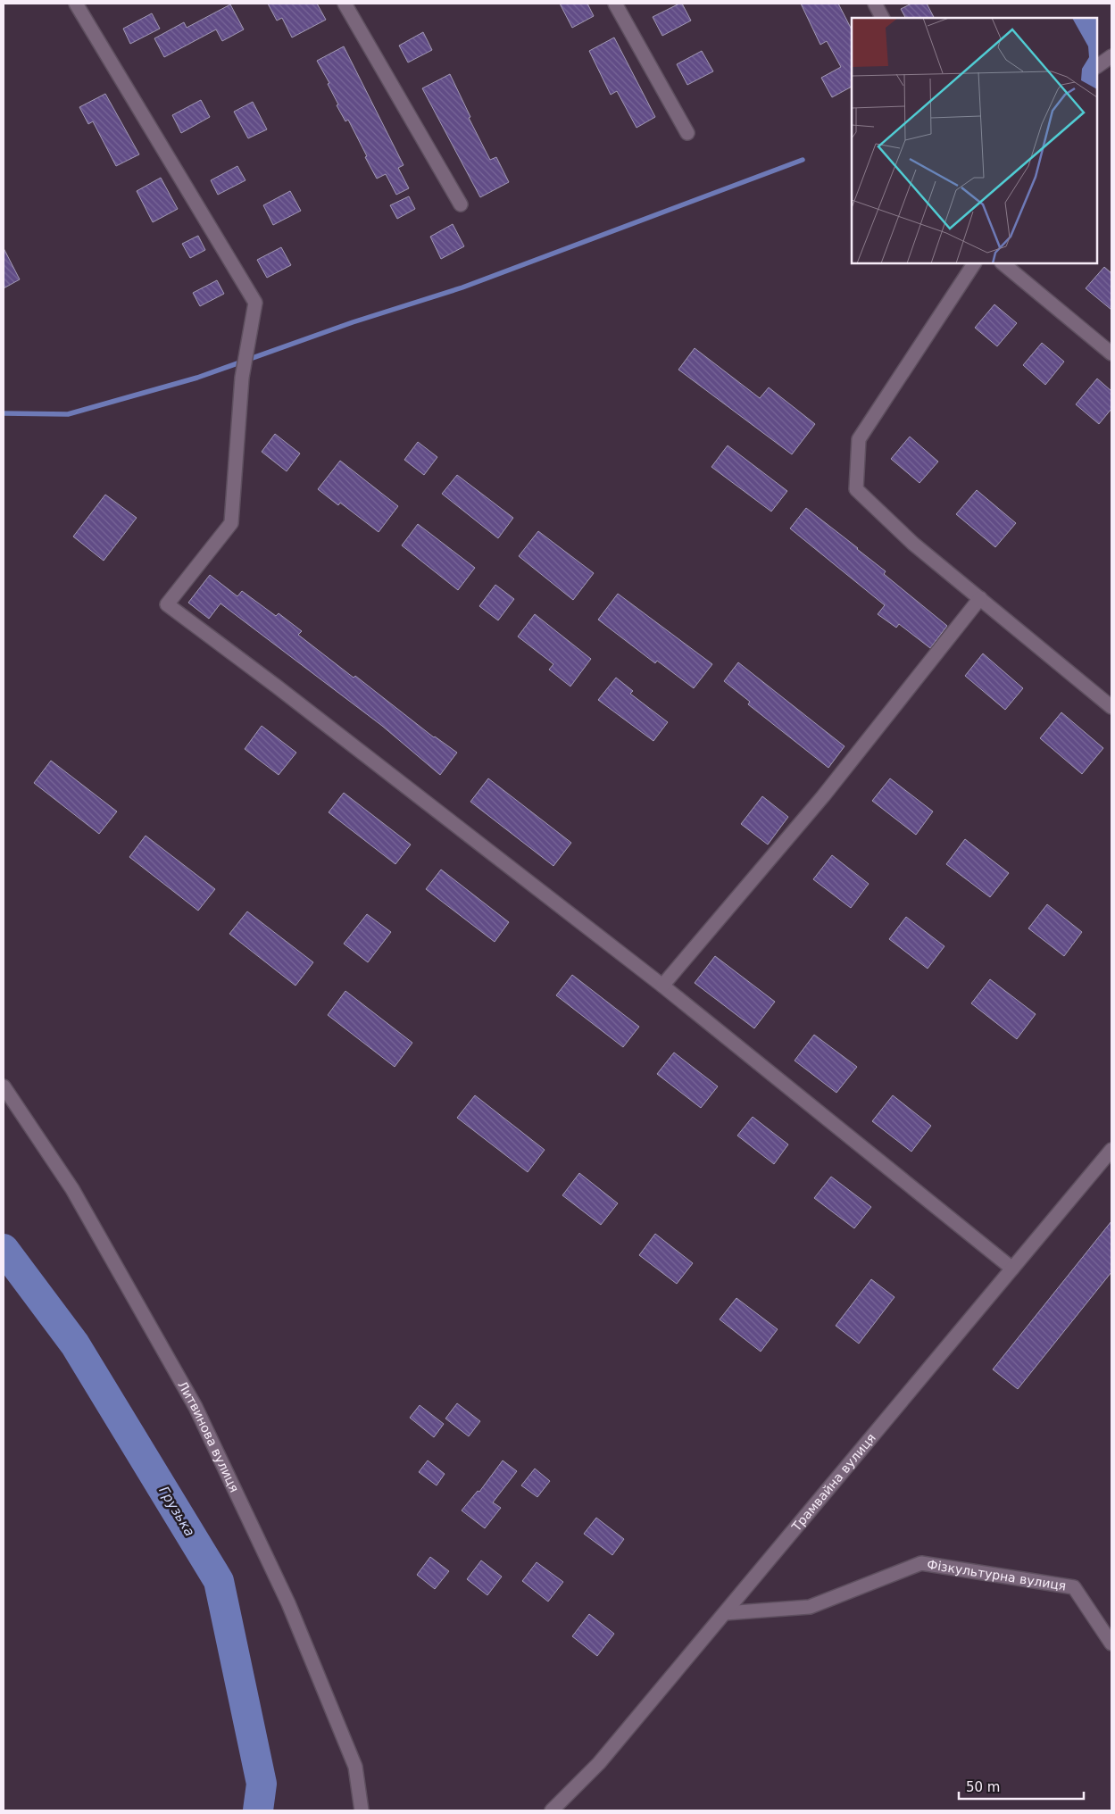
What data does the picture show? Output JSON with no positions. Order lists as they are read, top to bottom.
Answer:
{
  "streets": {
    "street": ["Литвинова вулиця", "Трамвайна вулиця", "Фiзкультурна вулиця"]
  },
  "crossings": [
    ["Трамвайна вулиця", "Фiзкультурна вулиця"]
  ],
  "water": ["Грузька"],
  "scale_bar": "50 m"
}
